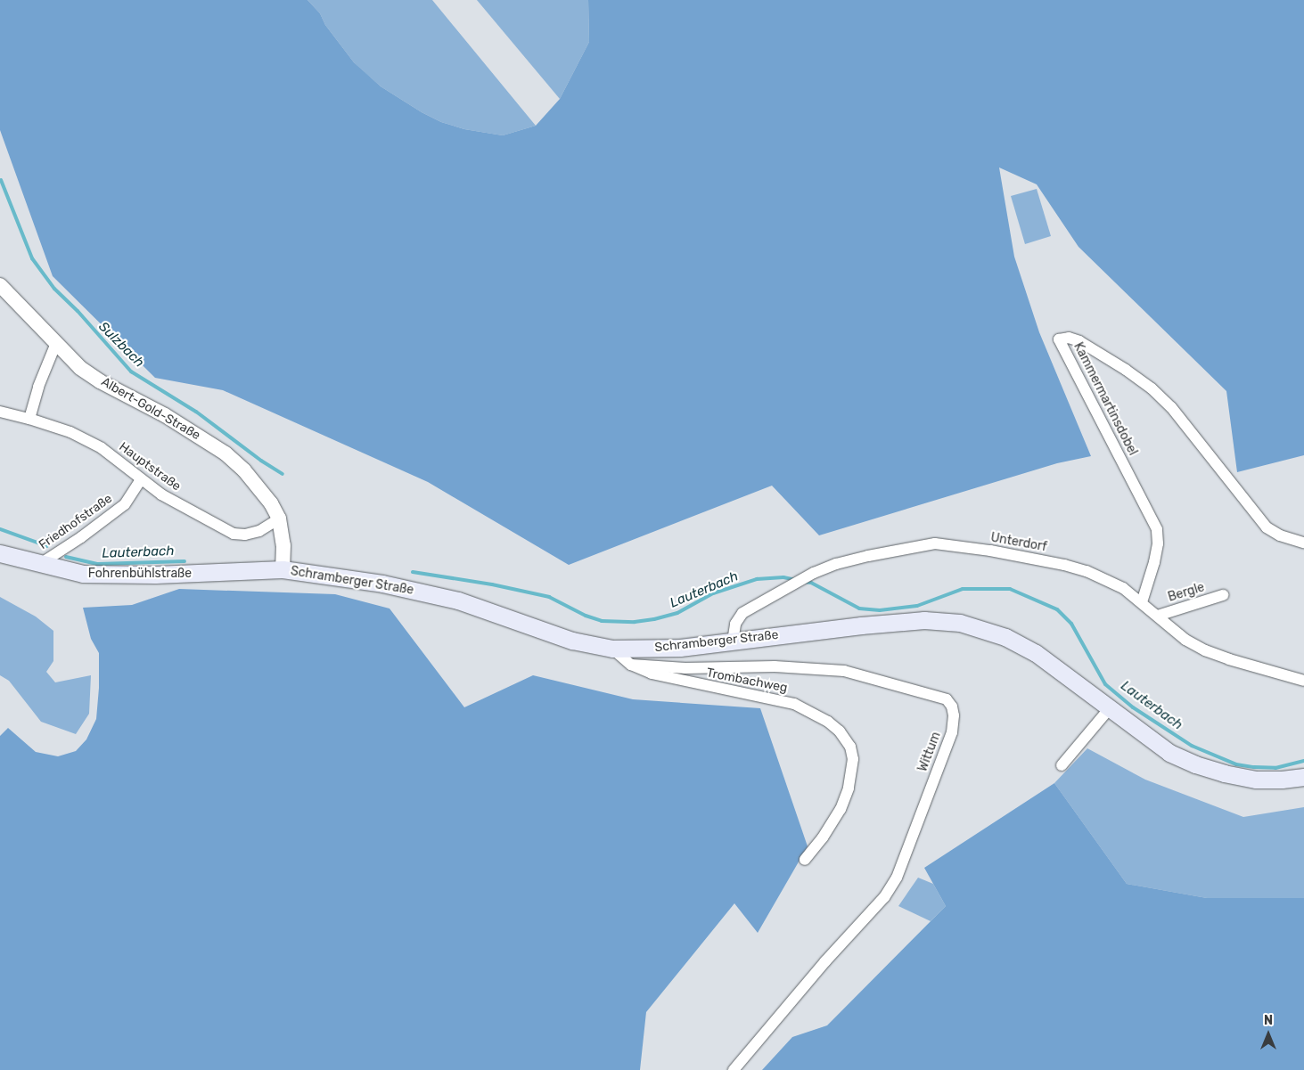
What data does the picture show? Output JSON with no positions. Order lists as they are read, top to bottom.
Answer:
{
  "streets": {
    "main road": ["Fohrenbühlstraße", "Schramberger Straße"],
    "street": [
      "Kammermartinsdobel",
      "Albert-Gold-Straße",
      "Hauptstraße",
      "Friedhofstraße",
      "Unterdorf",
      "Bergle",
      "Trombachweg",
      "Wittum"
    ]
  },
  "crossings": [
    ["Kammermartinsdobel", "Unterdorf"],
    ["Albert-Gold-Straße", "Hauptstraße"],
    ["Albert-Gold-Straße", "Fohrenbühlstraße"],
    ["Albert-Gold-Straße", "Schramberger Straße"],
    ["Hauptstraße", "Friedhofstraße"],
    ["Friedhofstraße", "Fohrenbühlstraße"],
    ["Unterdorf", "Schramberger Straße"],
    ["Unterdorf", "Bergle"],
    ["Fohrenbühlstraße", "Schramberger Straße"],
    ["Schramberger Straße", "Trombachweg"],
    ["Trombachweg", "Wittum"]
  ],
  "water": ["Sulzbach", "Lauterbach"],
  "north": "top"
}
